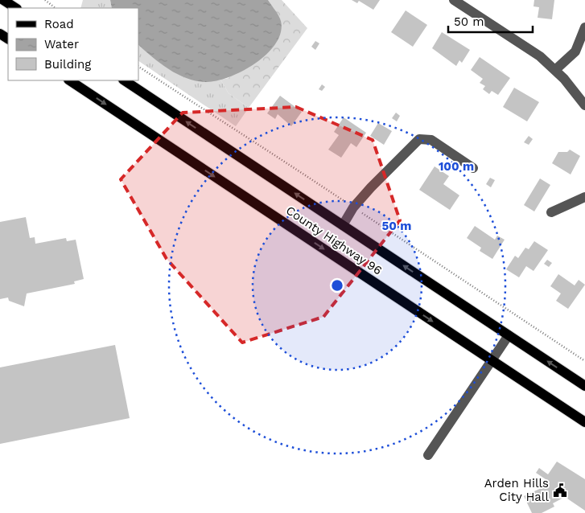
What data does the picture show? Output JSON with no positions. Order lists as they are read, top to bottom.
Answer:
{
  "streets": {
    "main road": ["County Highway 96"]
  },
  "places": {
    "public building": ["Arden Hills City Hall"]
  },
  "legend": ["Road", "Water", "Building"],
  "scale_bar": "50 m",
  "rings": ["100 m", "50 m"]
}
